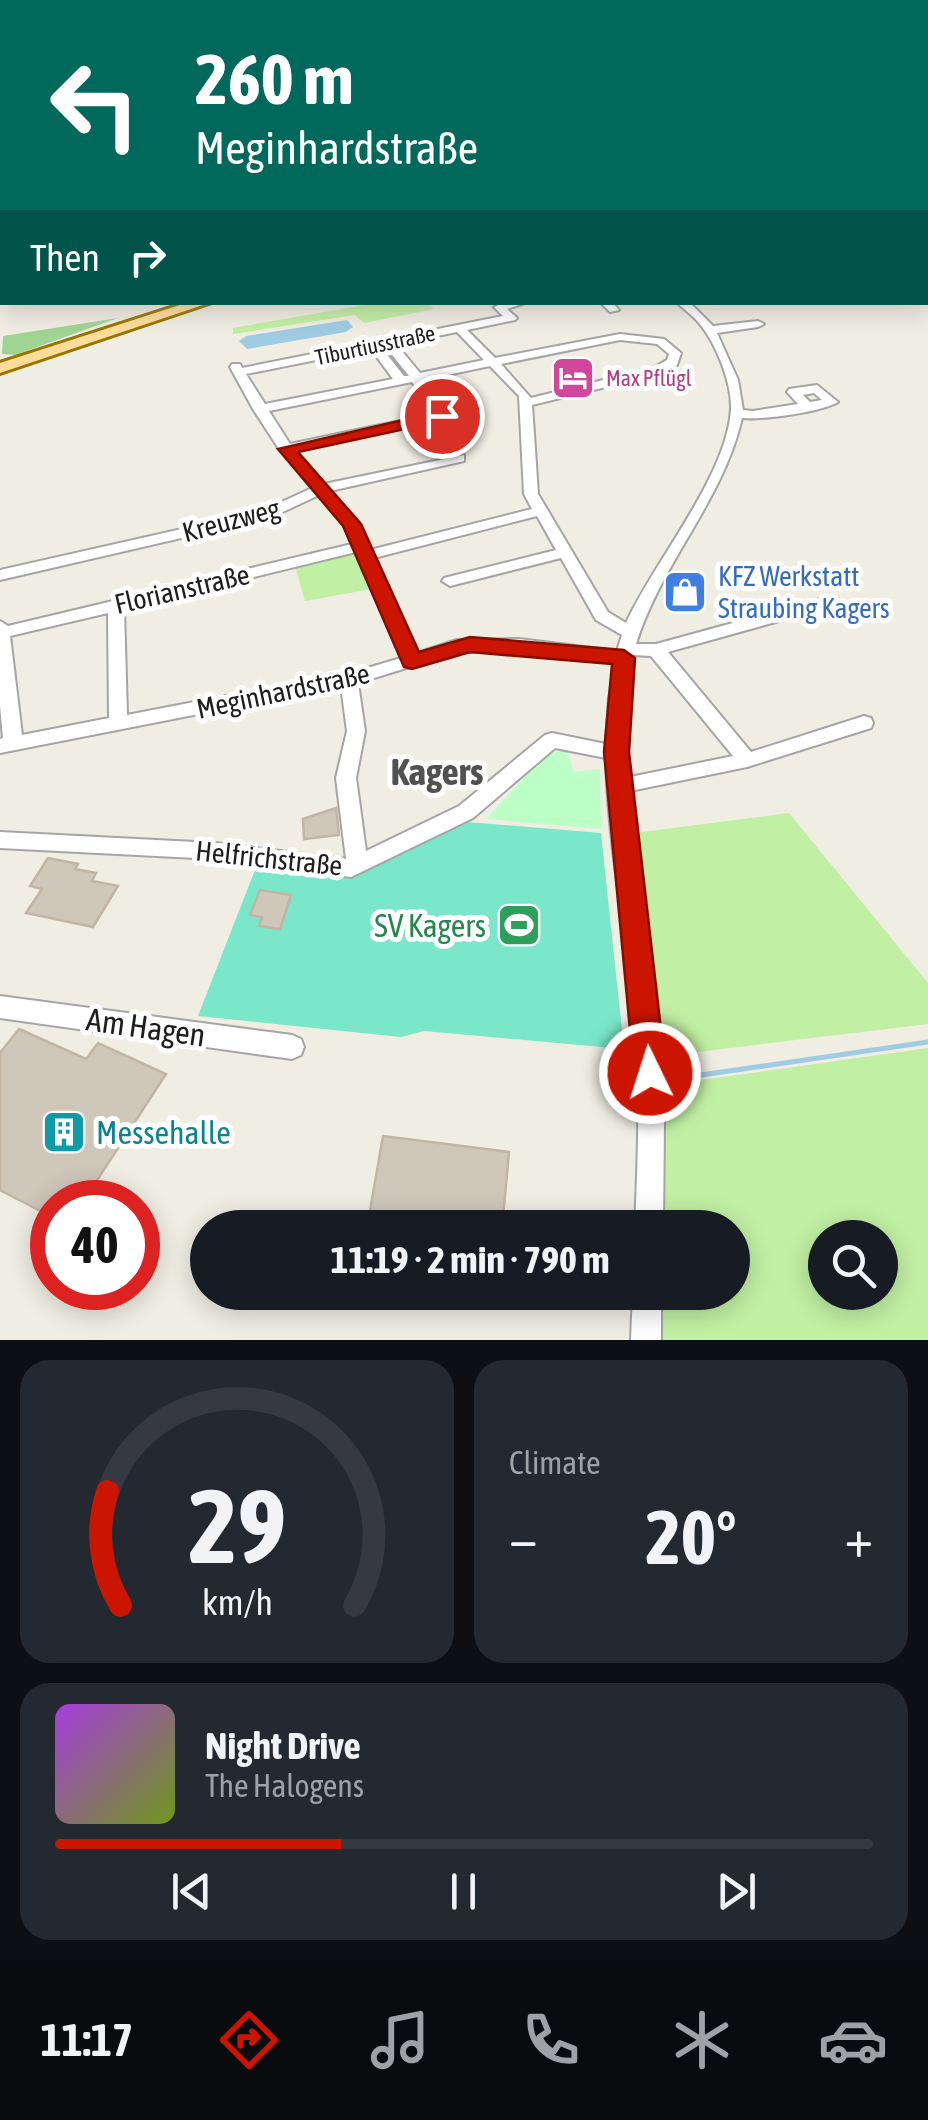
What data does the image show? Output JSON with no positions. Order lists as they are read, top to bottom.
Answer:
{
  "streets": {
    "street": [
      "Tiburtiusstraße",
      "Kreuzweg",
      "Florianstraße",
      "Meginhardstraße",
      "Helfrichstraße",
      "Am Hagen"
    ]
  },
  "districts": ["Kagers"],
  "places": {
    "hotel": ["Max Pflügl"],
    "shop": ["KFZ Werkstatt Straubing Kagers"],
    "sports": ["SV Kagers"],
    "building": ["Messehalle"]
  },
  "page": {
    "turn": ["260 m", "Meginhardstraße"],
    "then": "Then",
    "limit": "40",
    "trip": "11:19 · 2 min · 790 m",
    "tile": "Climate",
    "heat": ["−", "20°", "+"],
    "song": ["Night Drive", "The Halogens"],
    "tabs": "11:17",
    "gauge": ["29", "km/h"]
  }
}
